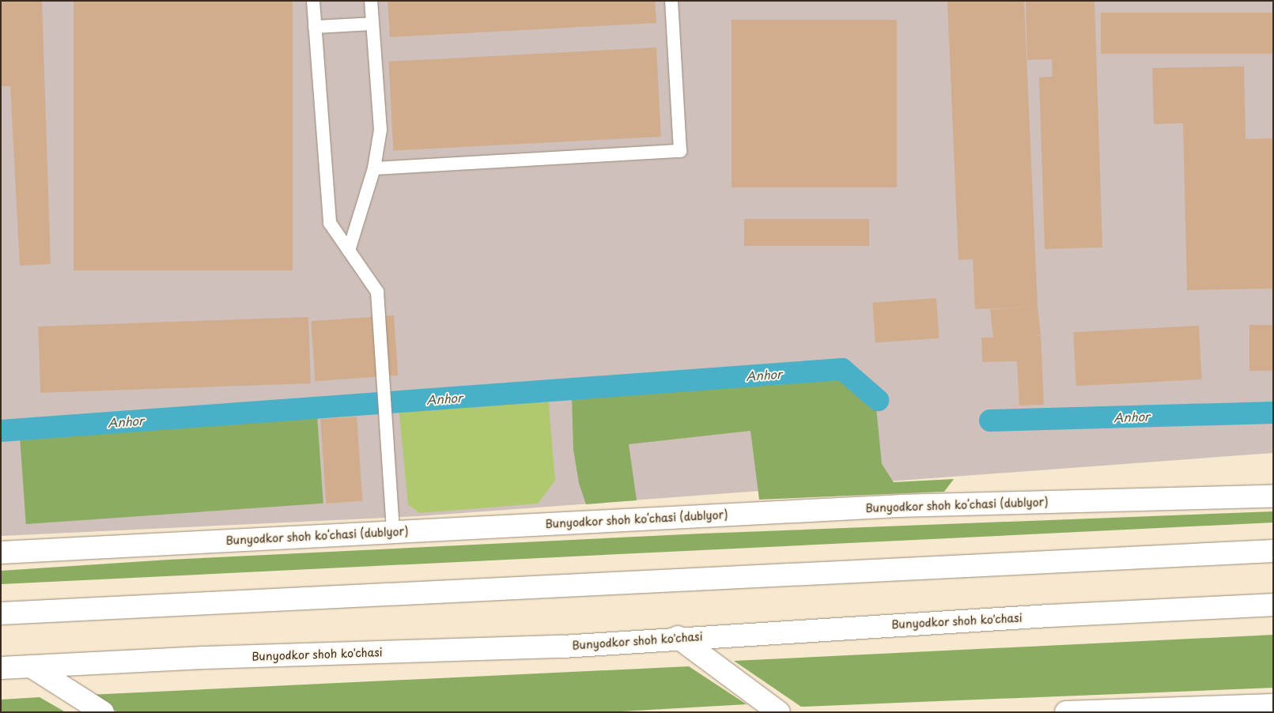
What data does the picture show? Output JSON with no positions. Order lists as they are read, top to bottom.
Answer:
{
  "streets": {
    "main road": ["Bunyodkor shoh koʻchasi (dublyor)", "Bunyodkor shoh ko'chasi"]
  },
  "water": ["Anhor"]
}
